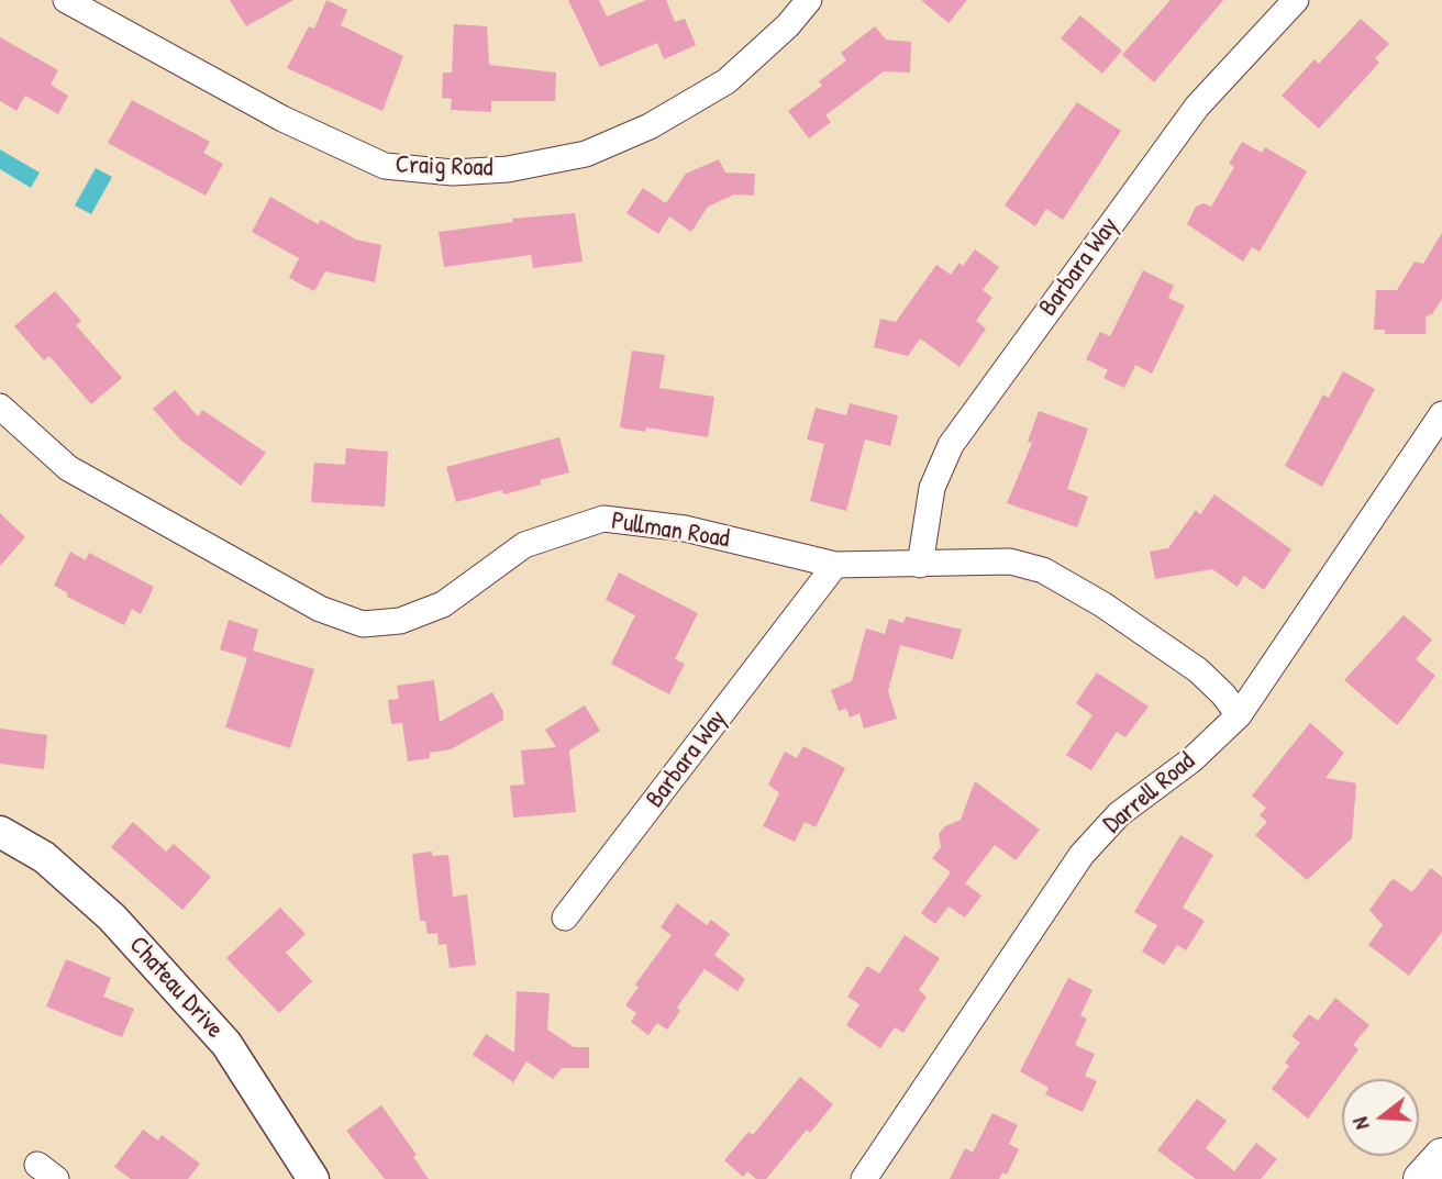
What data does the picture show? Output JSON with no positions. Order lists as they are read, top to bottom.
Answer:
{
  "streets": {
    "street": [
      "Craig Road",
      "Barbara Way",
      "Pullman Road",
      "Darrell Road",
      "Chateau Drive"
    ]
  },
  "crossings": [
    ["Barbara Way", "Pullman Road"],
    ["Pullman Road", "Darrell Road"]
  ],
  "north": "left"
}
